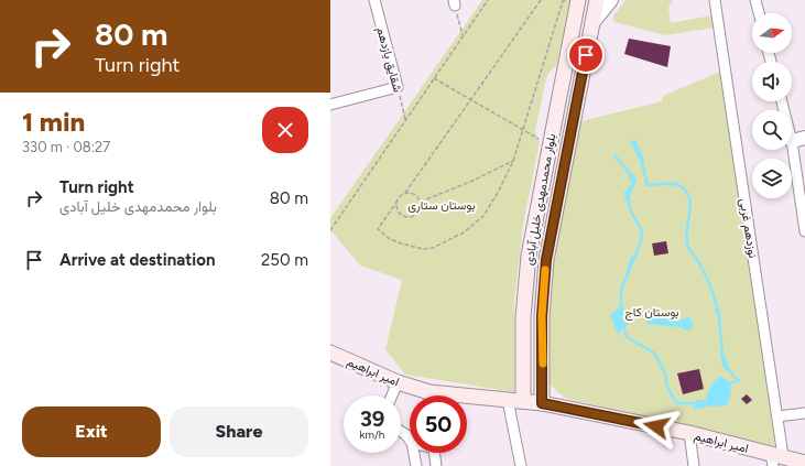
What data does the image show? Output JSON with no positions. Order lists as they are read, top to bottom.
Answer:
{
  "streets": {
    "main road": ["بلوار محمدمهدی خلیل آبادی", "امیر ابراهیم"],
    "street": ["شقایق یازدهم", "نوزدهم غربی"]
  },
  "crossings": [
    ["بلوار محمدمهدی خلیل آبادی", "امیر ابراهیم"],
    ["نوزدهم غربی", "امیر ابراهیم"]
  ],
  "parks": ["بوستان ستاری", "بوستان کاج"],
  "north": "right",
  "page": {
    "turn": ["80 m", "Turn right"],
    "heading": ["1 min", "330 m · 08:27"],
    "list": [
      {
        "name": "Turn right",
        "note": "بلوار محمدمهدی خلیل آبادی",
        "value": "80 m"
      },
      {
        "name": "Arrive at destination",
        "value": "250 m"
      }
    ],
    "speed": "39 km/h",
    "limit": "50",
    "buttons": ["Exit", "Share"]
  }
}
